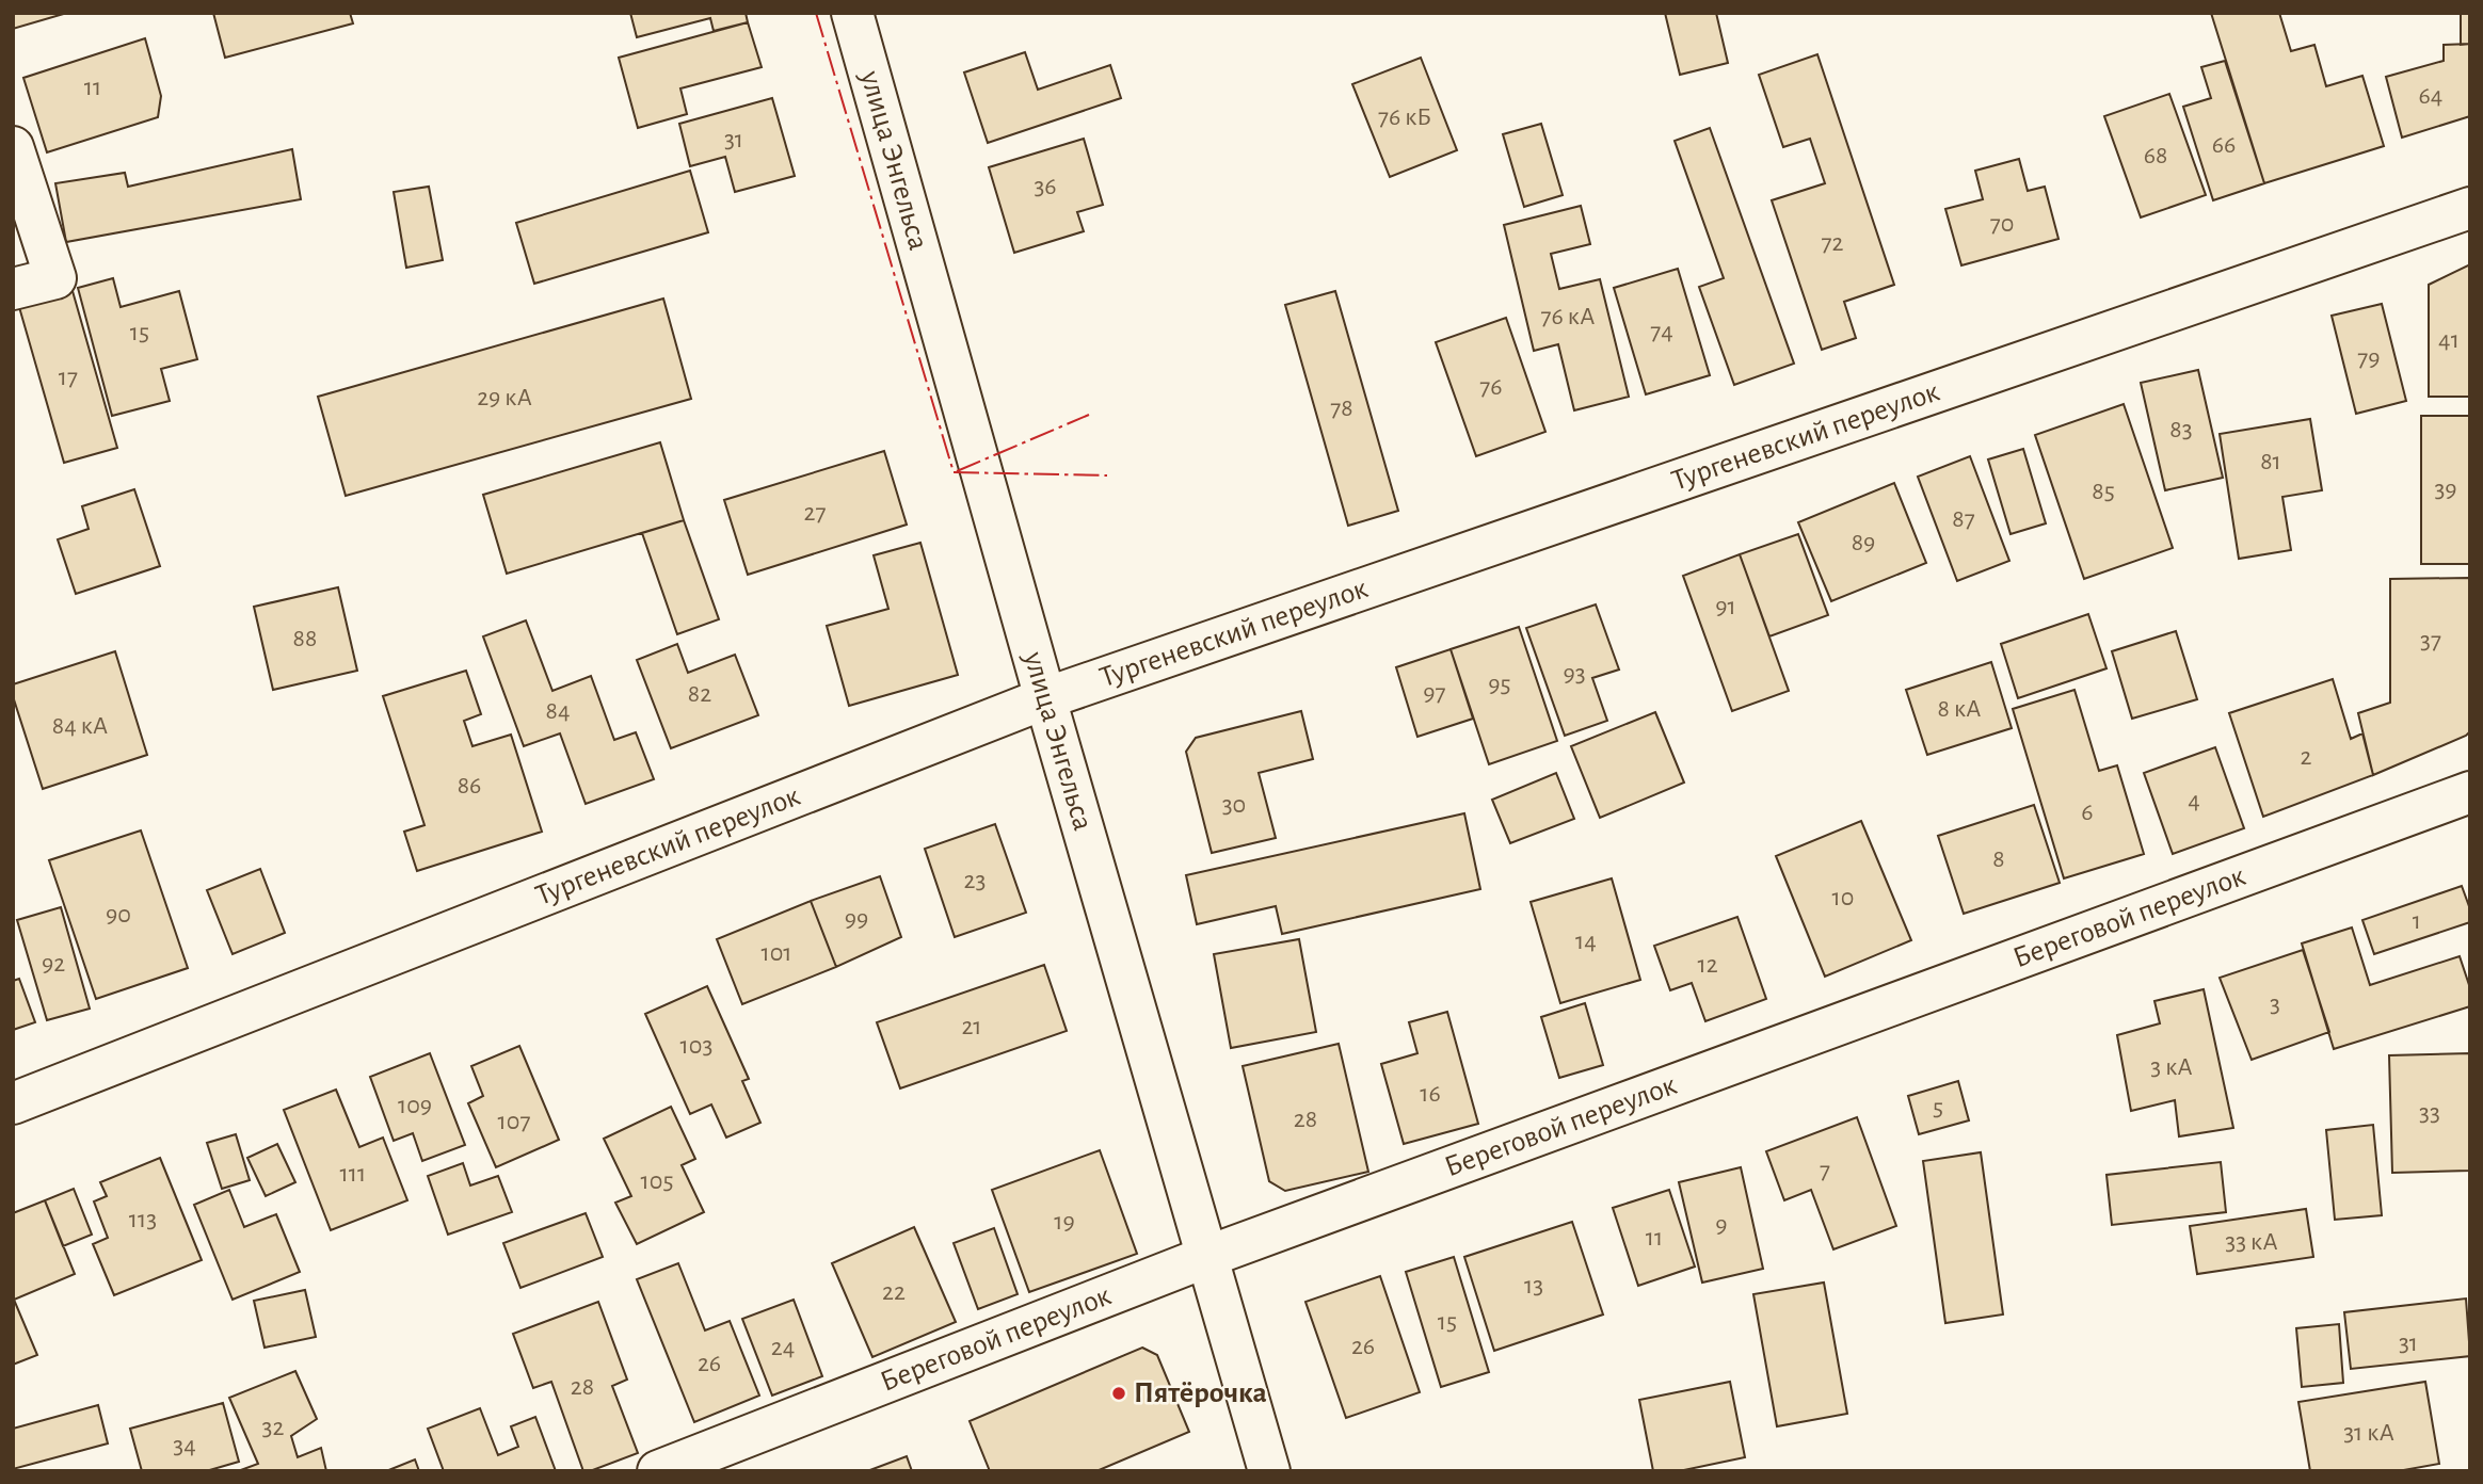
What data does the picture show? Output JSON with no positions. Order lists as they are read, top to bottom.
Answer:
{
  "streets": {
    "street": ["улица Энгельса", "Тургеневский переулок", "Береговой переулок"]
  },
  "crossings": [
    ["улица Энгельса", "Тургеневский переулок"],
    ["улица Энгельса", "Береговой переулок"]
  ],
  "places": ["Пятёрочка"],
  "house_numbers": [
    "11",
    "64",
    "76 кБ",
    "31",
    "66",
    "68",
    "36",
    "70",
    "72",
    "76 кА",
    "74",
    "15",
    "41",
    "79",
    "17",
    "76",
    "29 кА",
    "78",
    "83",
    "81",
    "39",
    "85",
    "27",
    "87",
    "89",
    "91",
    "88",
    "37",
    "93",
    "95",
    "97",
    "82",
    "8 кА",
    "84",
    "84 кА",
    "2",
    "86",
    "4",
    "30",
    "6",
    "8",
    "23",
    "10",
    "90",
    "99",
    "1",
    "14",
    "101",
    "92",
    "12",
    "3",
    "21",
    "103",
    "3 кА",
    "16",
    "109",
    "5",
    "33",
    "28",
    "107",
    "7",
    "111",
    "105",
    "113",
    "19",
    "9",
    "11",
    "33 кА",
    "13",
    "22",
    "15",
    "31",
    "26",
    "24",
    "26",
    "28",
    "32",
    "31 кА",
    "34"
  ]
}
